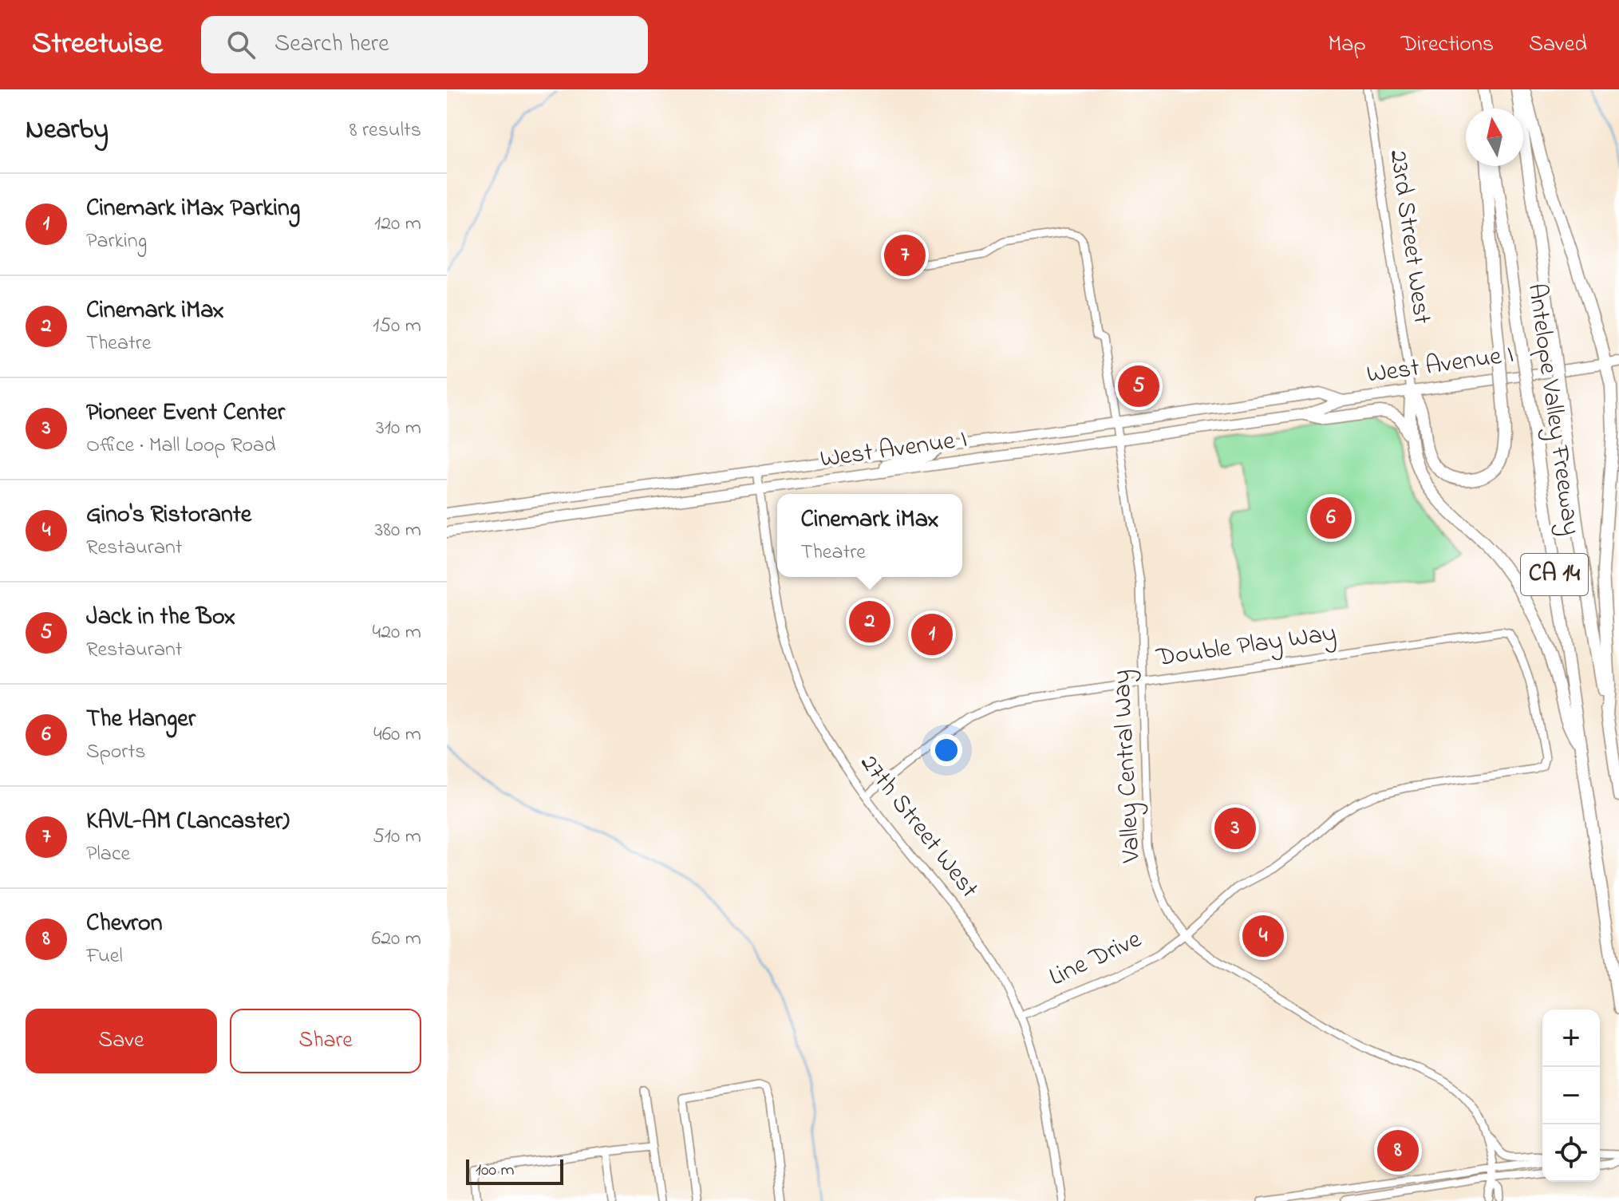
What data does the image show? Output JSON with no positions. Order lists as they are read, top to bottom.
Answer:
{
  "streets": {
    "highway": ["Antelope Valley Freeway", "CA 14"],
    "main road": ["West Avenue I"],
    "street": [
      "23rd Street West",
      "Double Play Way",
      "Valley Central Way",
      "27th Street West",
      "Line Drive"
    ]
  },
  "crossings": [
    ["23rd Street West", "West Avenue I"],
    ["West Avenue I", "Valley Central Way"],
    ["West Avenue I", "27th Street West"],
    ["Double Play Way", "Valley Central Way"],
    ["Double Play Way", "27th Street West"],
    ["Double Play Way", "Line Drive"],
    ["Valley Central Way", "Line Drive"],
    ["27th Street West", "Line Drive"]
  ],
  "scale_bar": "100 m",
  "north": "top",
  "page": {
    "header": "Streetwise",
    "search": "Search here",
    "nav": ["Map", "Directions", "Saved"],
    "heading": ["Nearby", "8 results"],
    "list": [
      {
        "mark": "1",
        "name": "Cinemark iMax Parking",
        "note": "Parking",
        "value": "120 m"
      },
      {
        "mark": "2",
        "name": "Cinemark iMax",
        "note": "Theatre",
        "value": "150 m"
      },
      {
        "mark": "3",
        "name": "Pioneer Event Center",
        "note": "Office · Mall Loop Road",
        "value": "310 m"
      },
      {
        "mark": "4",
        "name": "Gino's Ristorante",
        "note": "Restaurant",
        "value": "380 m"
      },
      {
        "mark": "5",
        "name": "Jack in the Box",
        "note": "Restaurant",
        "value": "420 m"
      },
      {
        "mark": "6",
        "name": "The Hanger",
        "note": "Sports",
        "value": "460 m"
      },
      {
        "mark": "7",
        "name": "KAVL-AM (Lancaster)",
        "note": "Place",
        "value": "510 m"
      },
      {
        "mark": "8",
        "name": "Chevron",
        "note": "Fuel",
        "value": "620 m"
      }
    ],
    "pins": [
      "7",
      "5",
      "6",
      "2",
      "1",
      "3",
      "4",
      "8"
    ],
    "popup": ["Cinemark iMax", "Theatre"],
    "buttons": ["Save", "Share"],
    "map_buttons": ["+", "−"],
    "scale": "100 m"
  }
}
